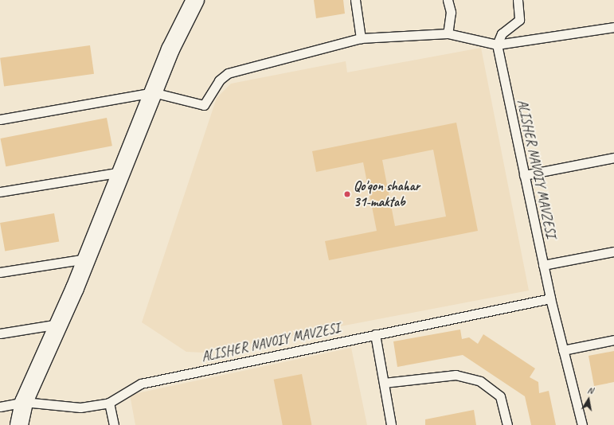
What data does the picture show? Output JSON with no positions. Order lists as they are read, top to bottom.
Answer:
{
  "streets": {
    "lane": ["ALISHER NAVOIY MAVZESI"]
  },
  "places": ["Qo'qon shahar 31-maktab"],
  "north": "top"
}
